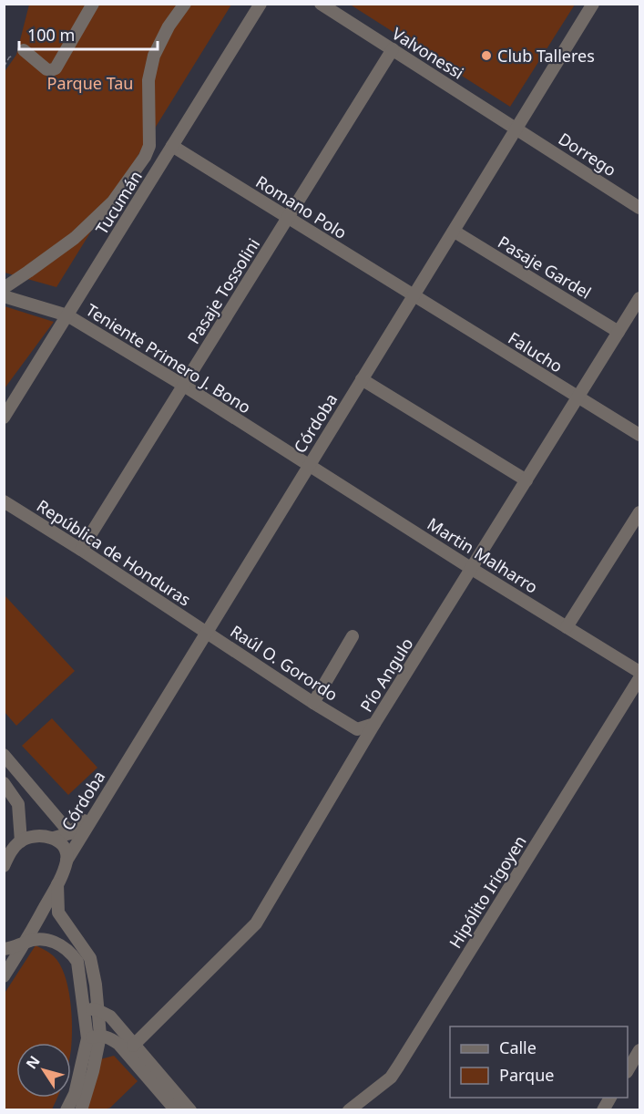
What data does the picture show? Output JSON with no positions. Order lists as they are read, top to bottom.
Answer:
{
  "streets": {
    "street": [
      "Valvonessi",
      "Dorrego",
      "Tucumán",
      "Romano Polo",
      "Pasaje Gardel",
      "Pasaje Tossolini",
      "Falucho",
      "Teniente Primero J. Bono",
      "Córdoba",
      "República de Honduras",
      "Martin Malharro",
      "Raúl O. Gorordo",
      "Pío Angulo",
      "Hipólito Irigoyen"
    ]
  },
  "crossings": [
    ["Valvonessi", "Dorrego"],
    ["Valvonessi", "Pasaje Tossolini"],
    ["Valvonessi", "Córdoba"],
    ["Dorrego", "Córdoba"],
    ["Tucumán", "Romano Polo"],
    ["Tucumán", "Teniente Primero J. Bono"],
    ["Romano Polo", "Pasaje Tossolini"],
    ["Romano Polo", "Falucho"],
    ["Romano Polo", "Córdoba"],
    ["Pasaje Gardel", "Córdoba"],
    ["Pasaje Gardel", "Pío Angulo"],
    ["Pasaje Tossolini", "Teniente Primero J. Bono"],
    ["Pasaje Tossolini", "República de Honduras"],
    ["Falucho", "Córdoba"],
    ["Falucho", "Pío Angulo"],
    ["Teniente Primero J. Bono", "Córdoba"],
    ["Teniente Primero J. Bono", "Martin Malharro"],
    ["Córdoba", "República de Honduras"],
    ["Córdoba", "Martin Malharro"],
    ["Córdoba", "Raúl O. Gorordo"],
    ["República de Honduras", "Raúl O. Gorordo"],
    ["Martin Malharro", "Pío Angulo"],
    ["Raúl O. Gorordo", "Pío Angulo"]
  ],
  "parks": ["Parque Tau"],
  "places": ["Club Talleres"],
  "legend": ["Calle", "Parque"],
  "scale_bar": "100 m",
  "north": "top left"
}
